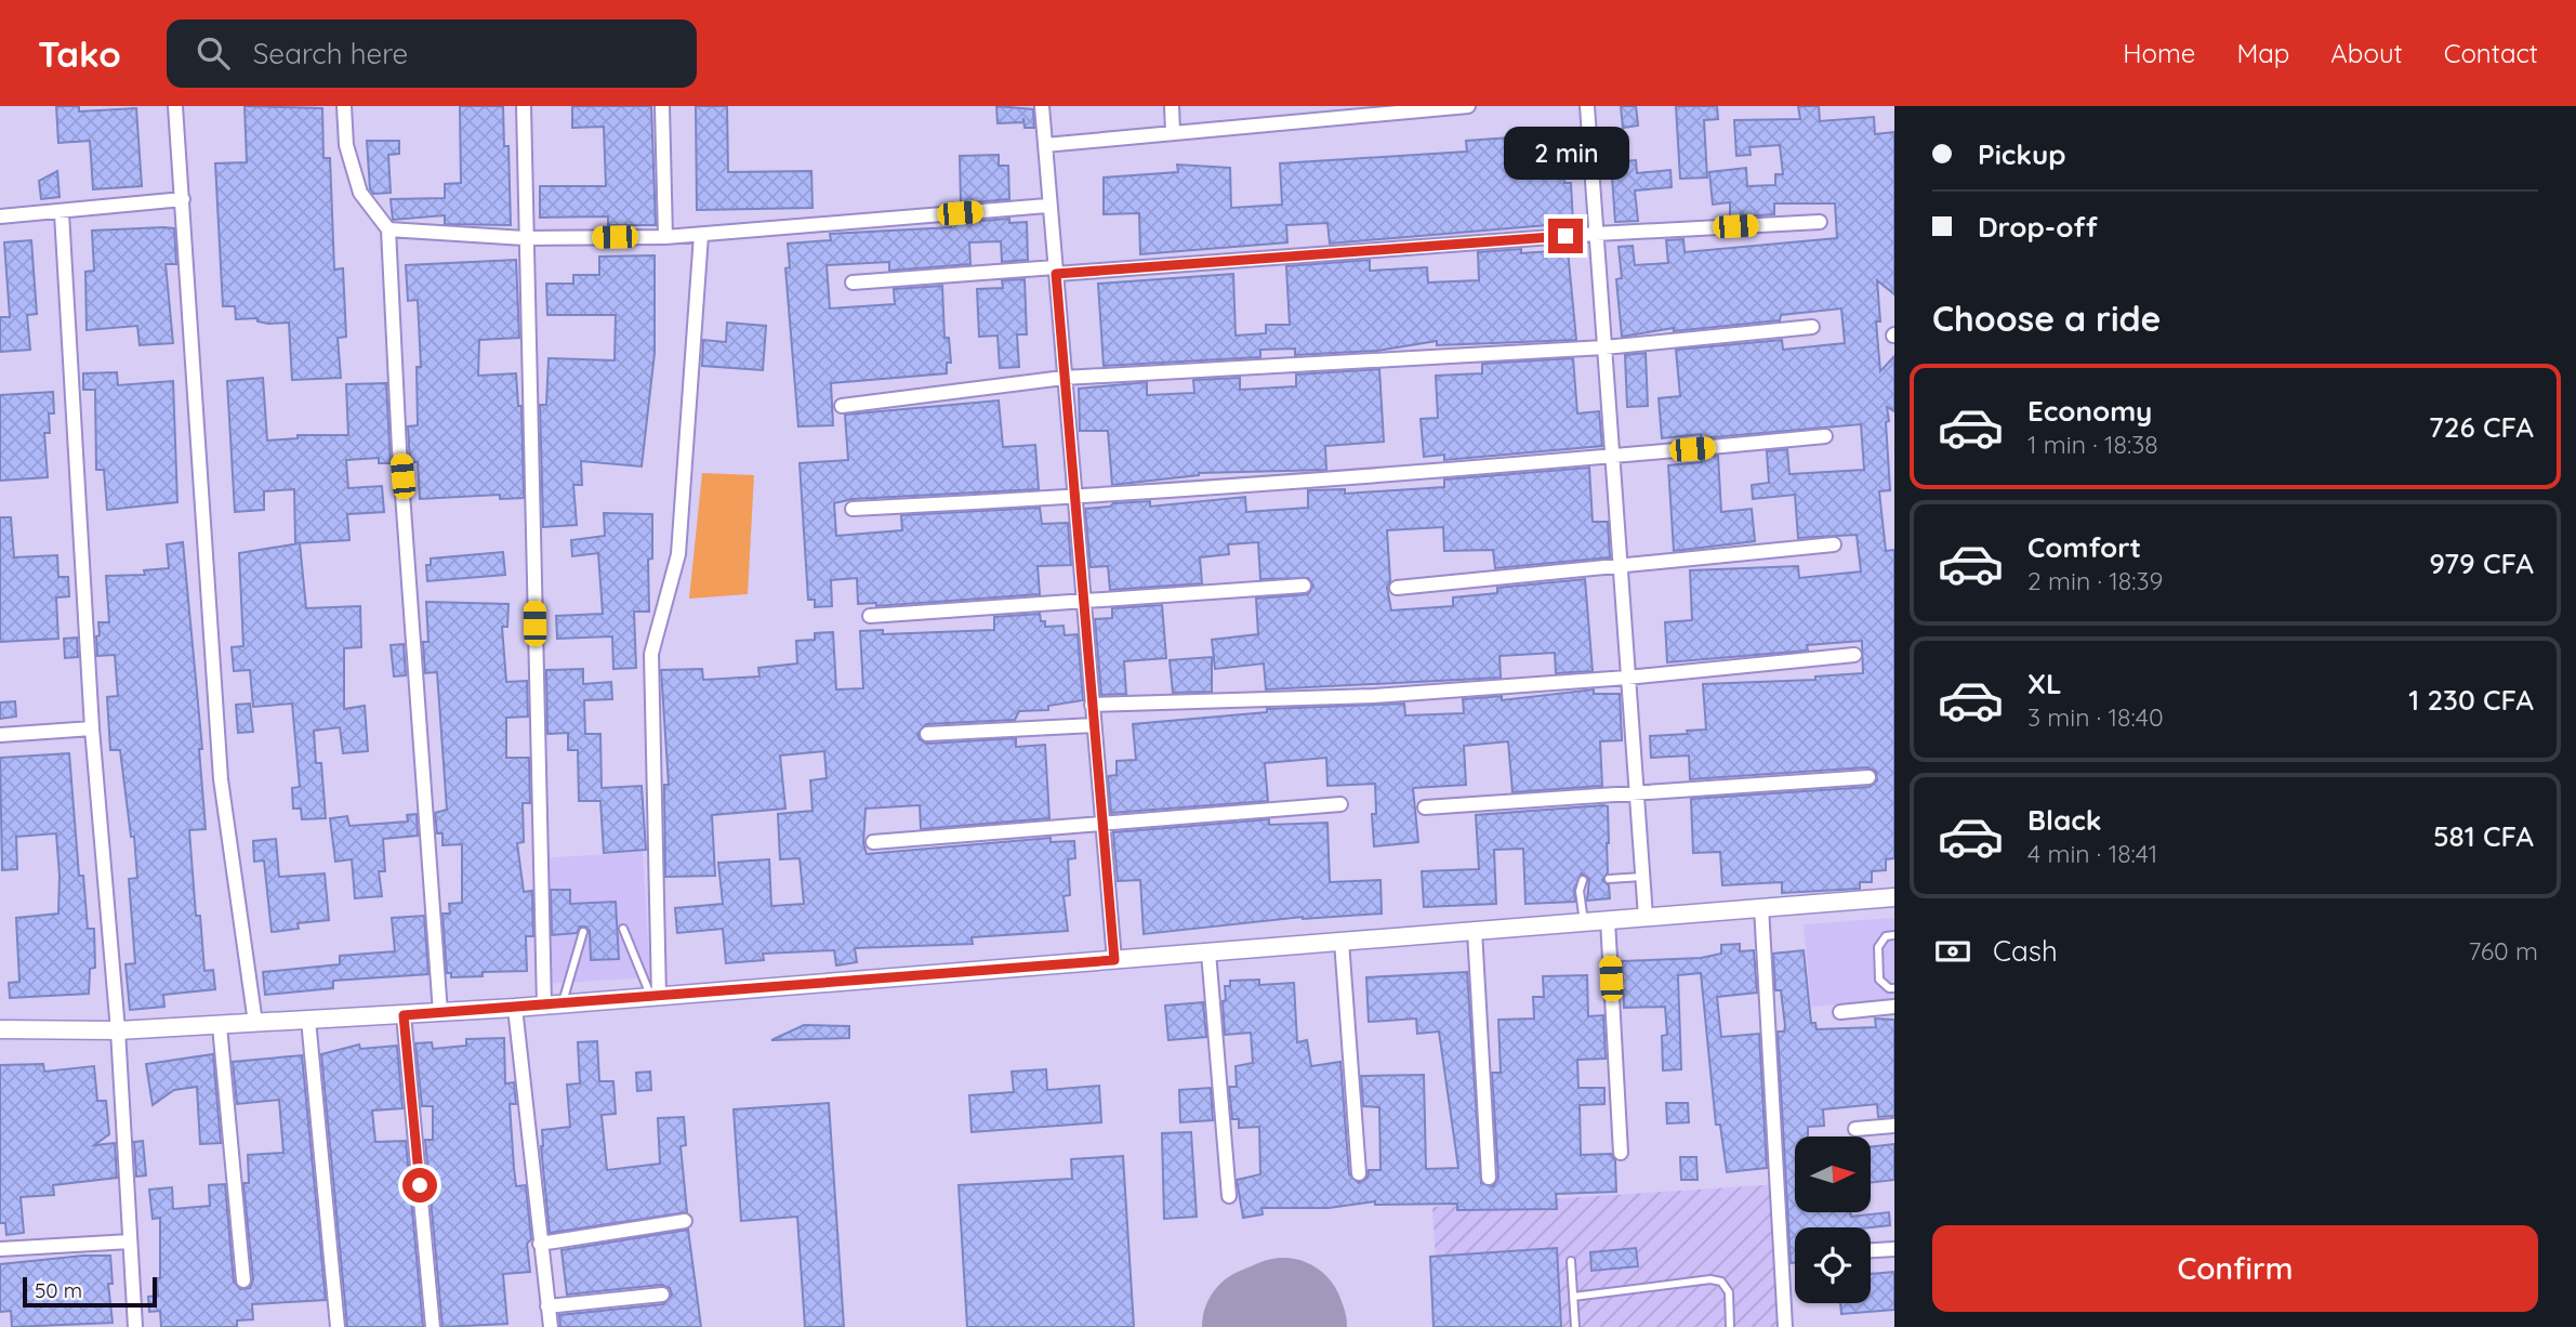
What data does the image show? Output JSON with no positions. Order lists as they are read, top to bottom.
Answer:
{
  "scale_bar": "50 m",
  "north": "right",
  "page": {
    "header": "Tako",
    "search": "Search here",
    "nav": [
      "Home",
      "Map",
      "About",
      "Contact"
    ],
    "banner": ["Pickup", "Drop-off"],
    "bubble": "2 min",
    "heading": "Choose a ride",
    "list": [
      {
        "name": "Economy",
        "note": "1 min · 18:38",
        "value": "726 CFA"
      },
      {
        "name": "Comfort",
        "note": "2 min · 18:39",
        "value": "979 CFA"
      },
      {
        "name": "XL",
        "note": "3 min · 18:40",
        "value": "1 230 CFA"
      },
      {
        "name": "Black",
        "note": "4 min · 18:41",
        "value": "581 CFA"
      }
    ],
    "pay": ["Cash", "760 m"],
    "buttons": "Confirm",
    "scale": "50 m"
  }
}
